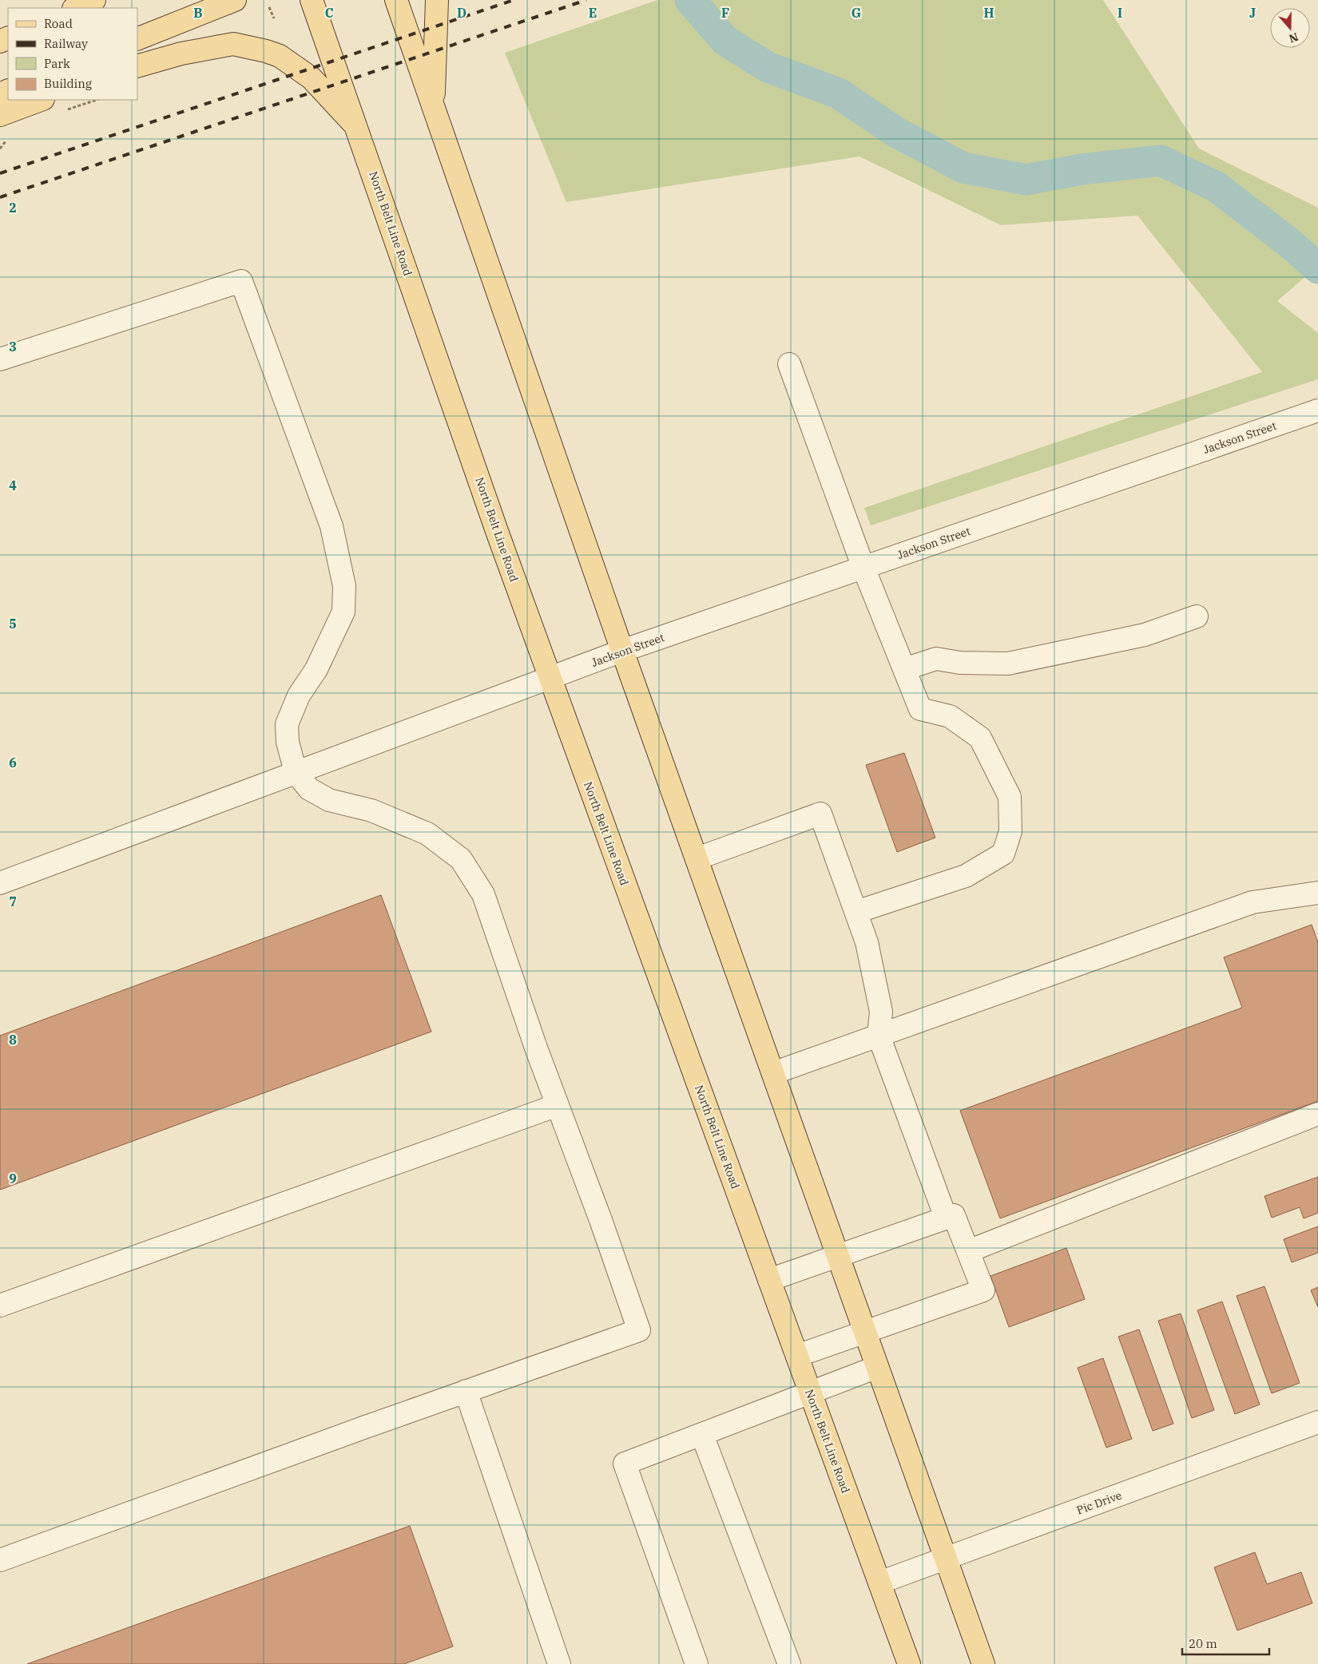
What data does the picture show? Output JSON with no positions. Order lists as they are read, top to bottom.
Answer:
{
  "streets": {
    "main road": ["North Belt Line Road"],
    "street": ["Jackson Street", "Pic Drive"]
  },
  "crossings": [
    ["North Belt Line Road", "Jackson Street"],
    ["North Belt Line Road", "Pic Drive"]
  ],
  "legend": [
    "Road",
    "Railway",
    "Park",
    "Building"
  ],
  "scale_bar": "20 m",
  "north": "bottom",
  "grid": {
    "columns": [
      "B",
      "C",
      "D",
      "E",
      "F",
      "G",
      "H",
      "I",
      "J"
    ],
    "rows": [
      "2",
      "3",
      "4",
      "5",
      "6",
      "7",
      "8",
      "9"
    ]
  }
}
